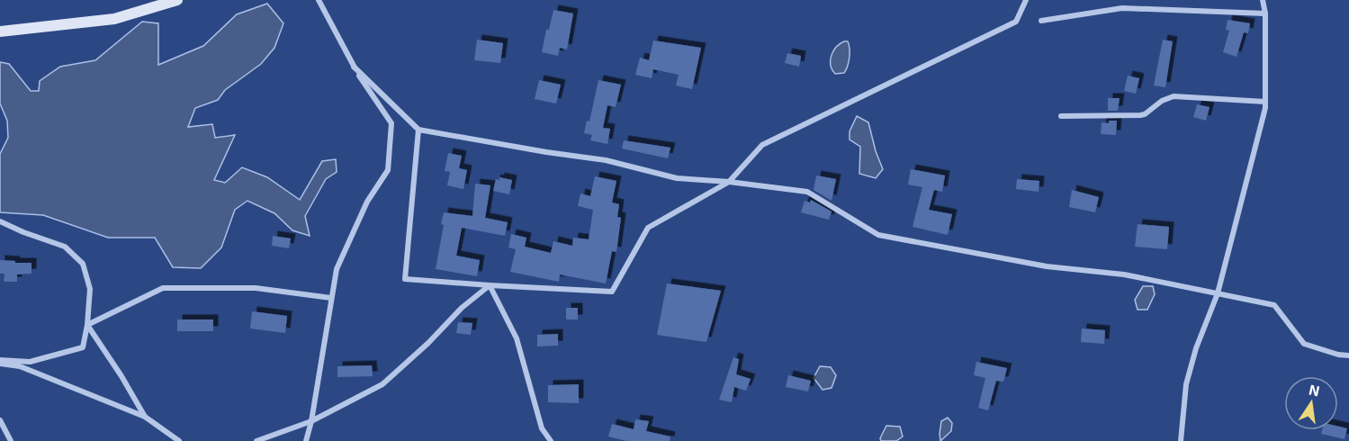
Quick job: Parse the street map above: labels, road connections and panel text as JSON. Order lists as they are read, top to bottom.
{
  "north": "top"
}
